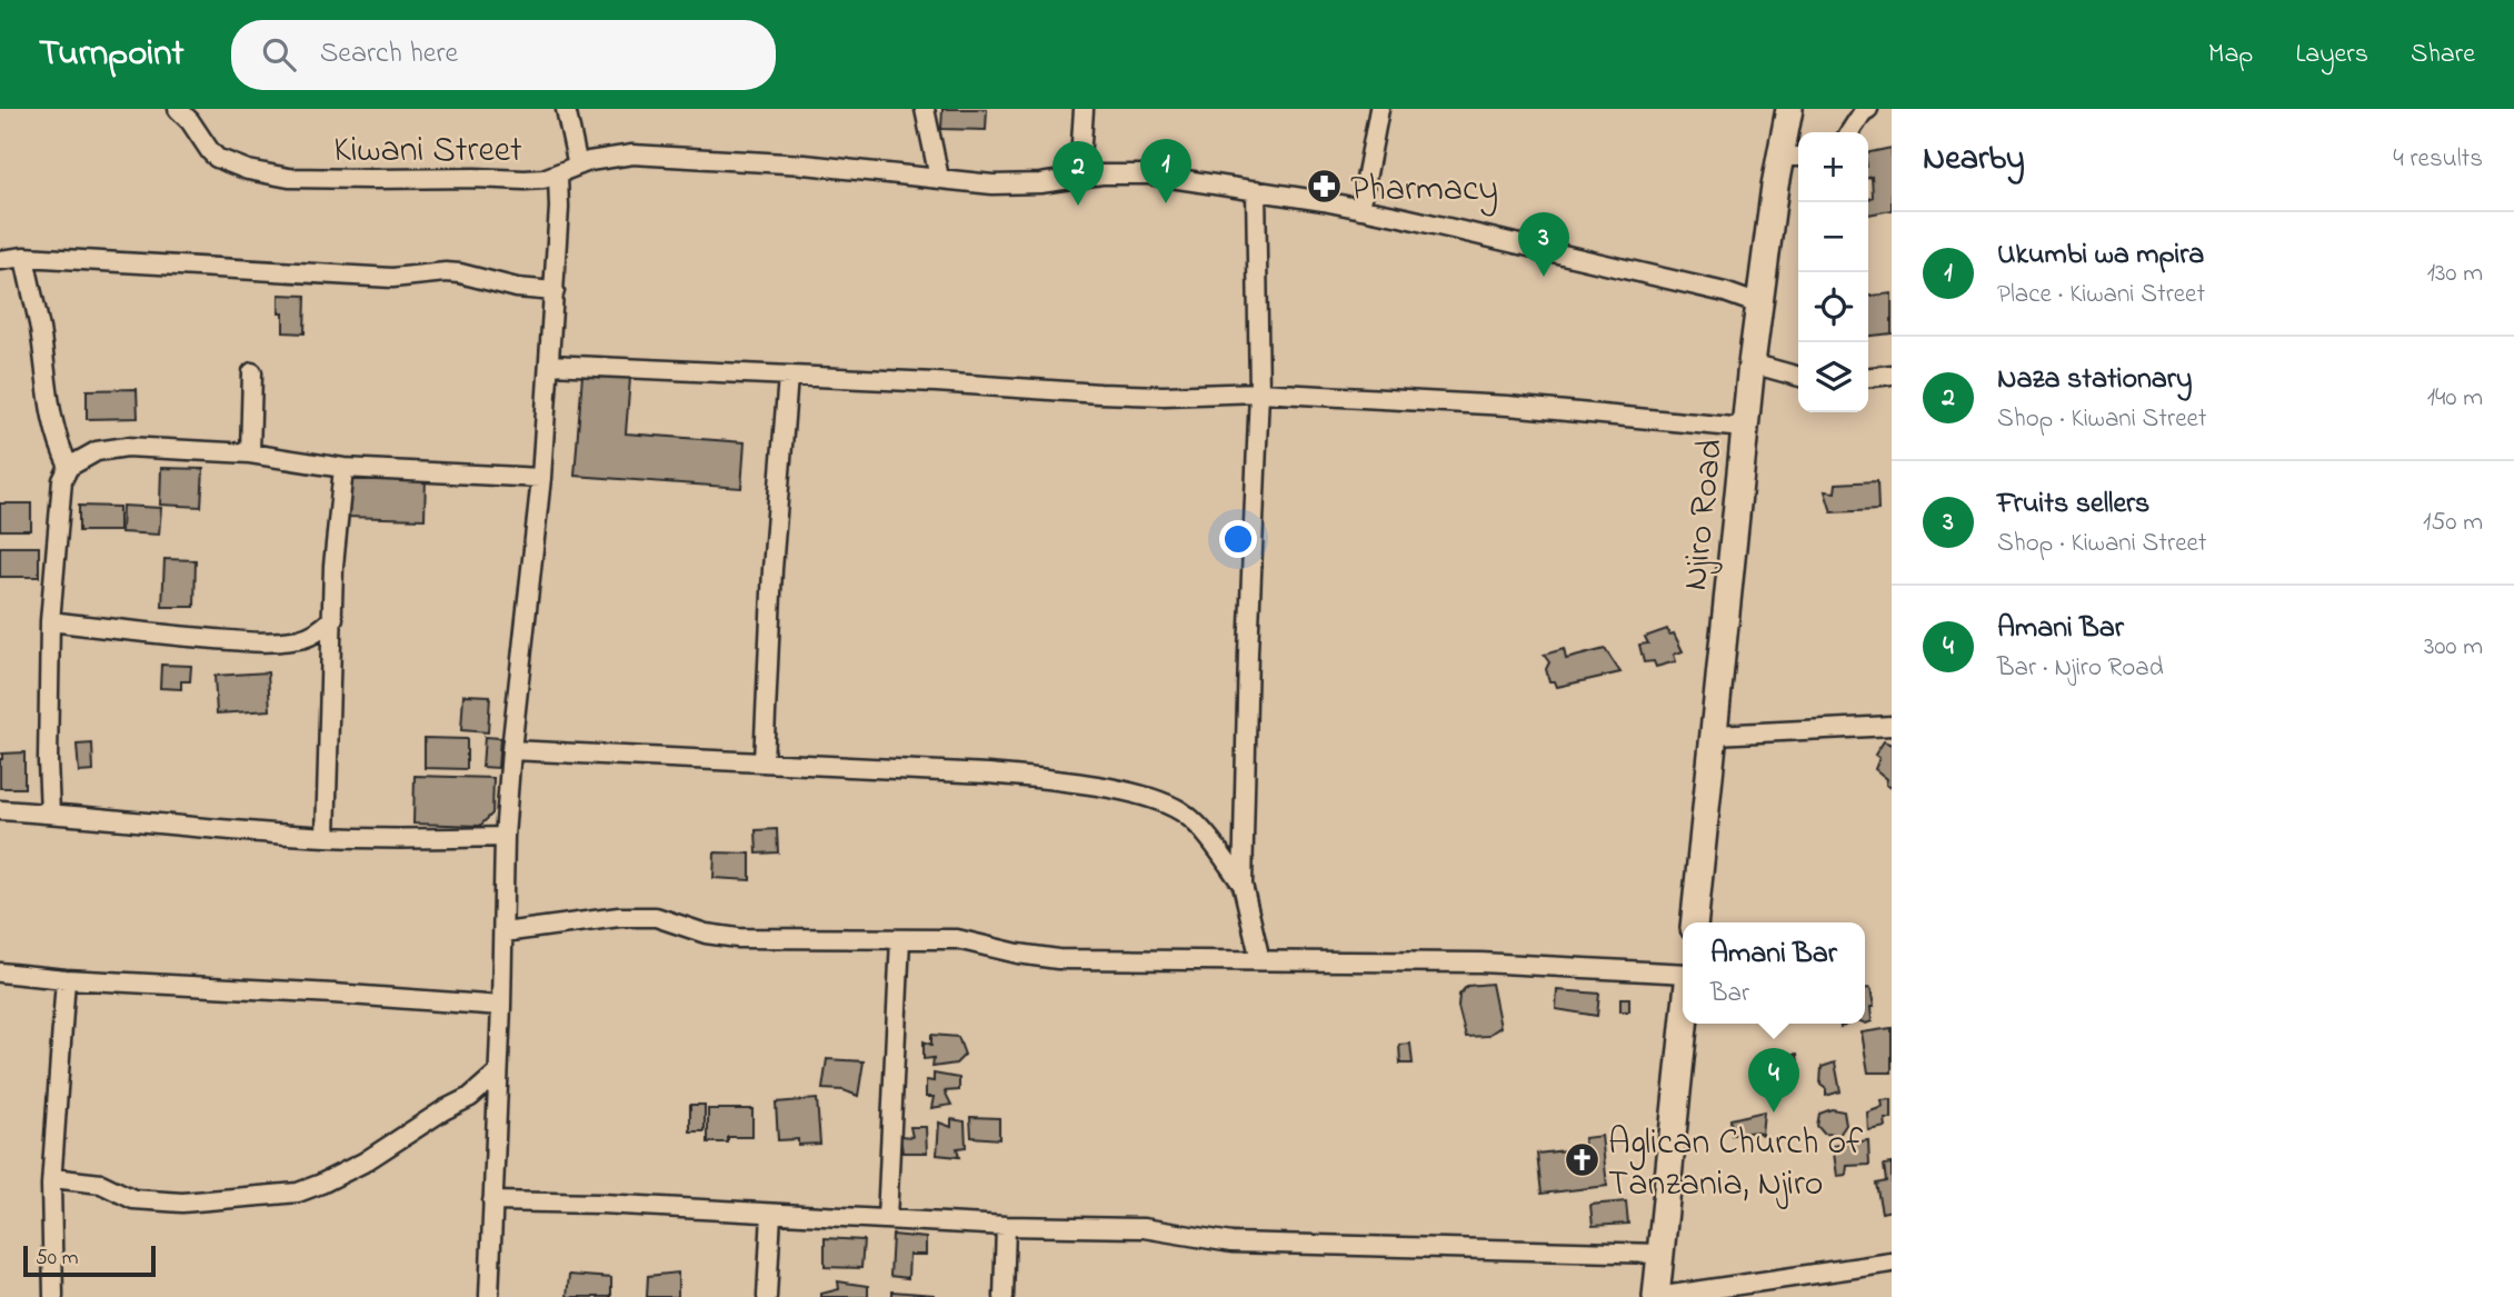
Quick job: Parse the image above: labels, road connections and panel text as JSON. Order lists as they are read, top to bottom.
{
  "streets": {
    "street": ["Kiwani Street", "Njiro Road"]
  },
  "crossings": [
    ["Kiwani Street", "Njiro Road"]
  ],
  "places": {
    "pharmacy": ["Pharmacy"],
    "church": ["Aglican Church of Tanzania, Njiro"]
  },
  "scale_bar": "50 m",
  "page": {
    "header": "Turnpoint",
    "search": "Search here",
    "nav": ["Map", "Layers", "Share"],
    "heading": ["Nearby", "4 results"],
    "map_buttons": ["+", "−"],
    "pins": [
      "1",
      "2",
      "3",
      "4"
    ],
    "list": [
      {
        "mark": "1",
        "name": "Ukumbi wa mpira",
        "note": "Place · Kiwani Street",
        "value": "130 m"
      },
      {
        "mark": "2",
        "name": "Naza stationary",
        "note": "Shop · Kiwani Street",
        "value": "140 m"
      },
      {
        "mark": "3",
        "name": "Fruits sellers",
        "note": "Shop · Kiwani Street",
        "value": "150 m"
      },
      {
        "mark": "4",
        "name": "Amani Bar",
        "note": "Bar · Njiro Road",
        "value": "300 m"
      }
    ],
    "popup": ["Amani Bar", "Bar"],
    "scale": "50 m"
  }
}
